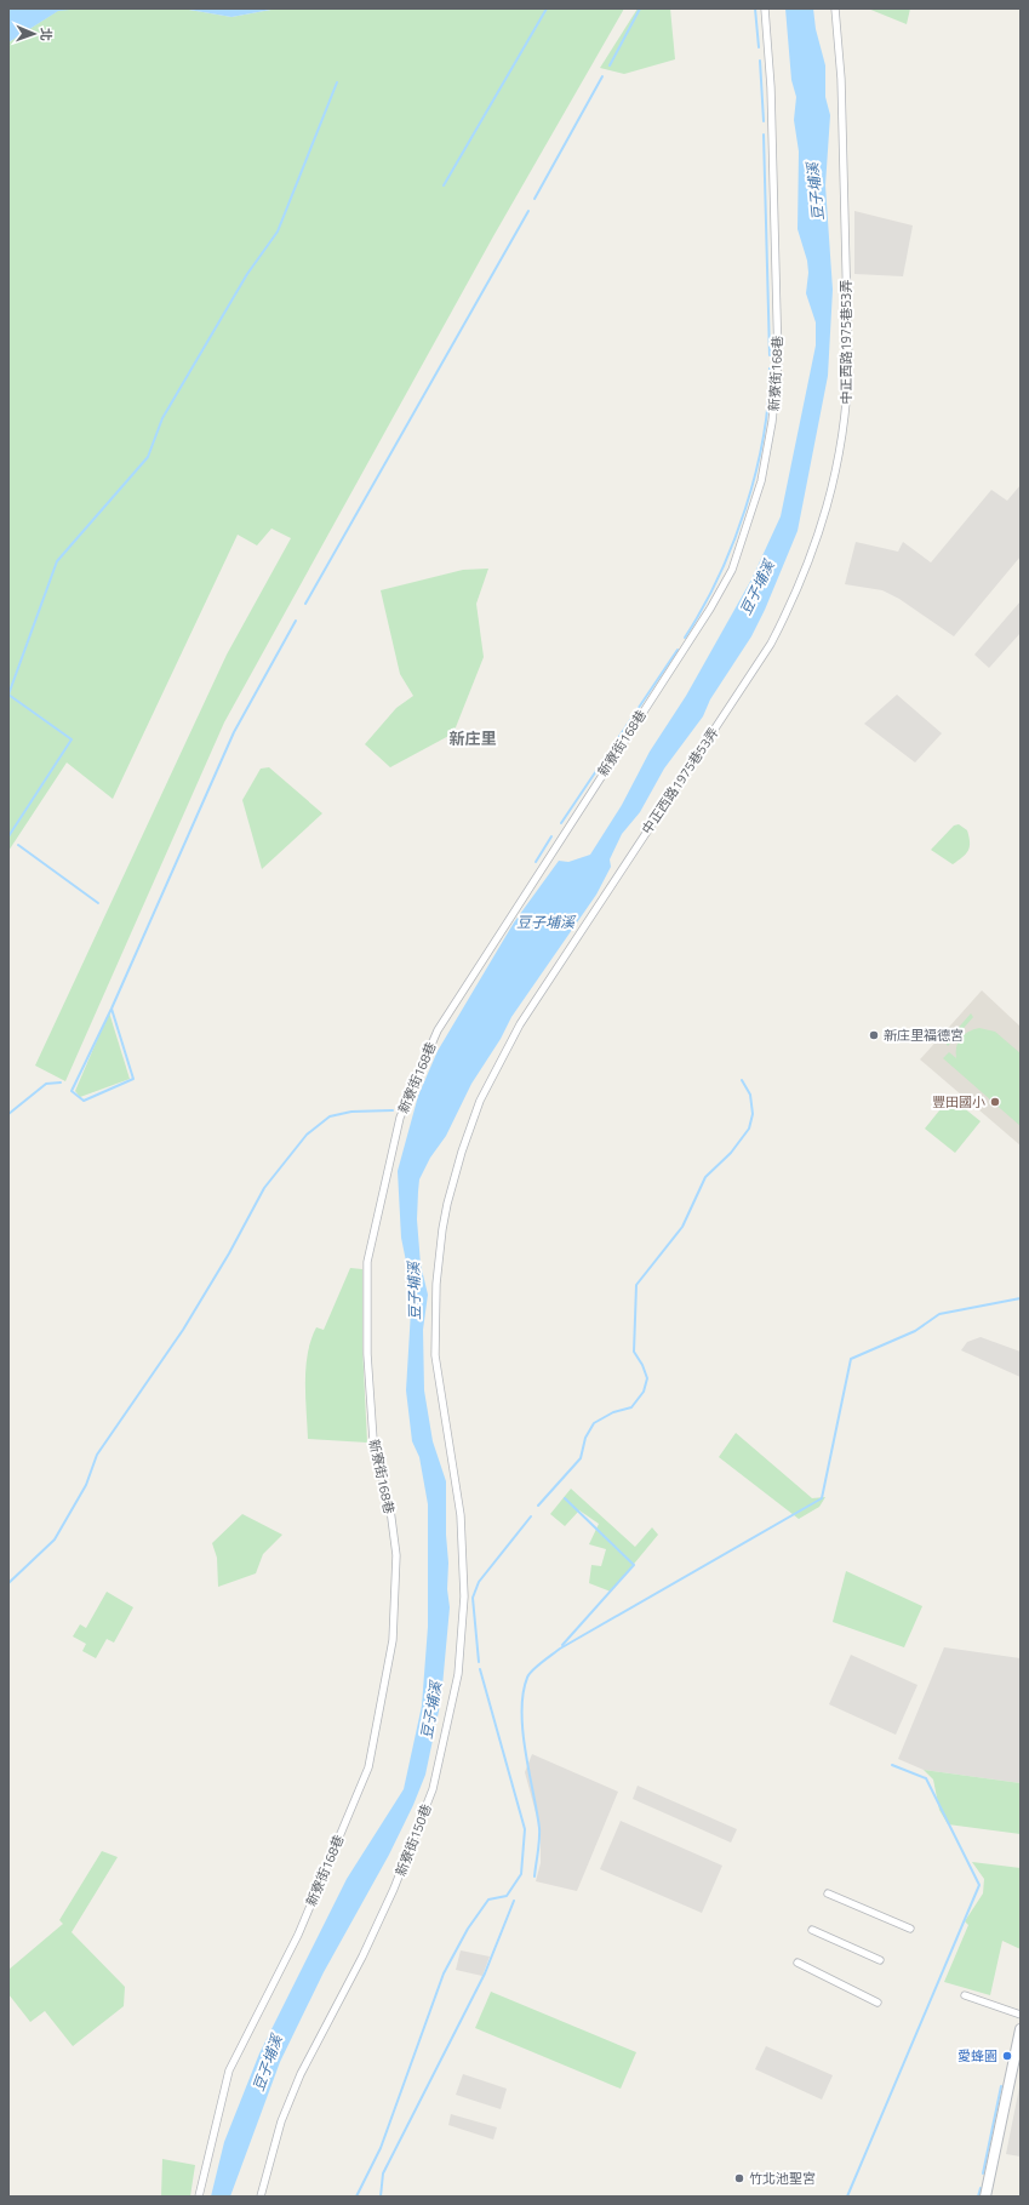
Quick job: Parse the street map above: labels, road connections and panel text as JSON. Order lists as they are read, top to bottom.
{
  "streets": {
    "street": ["中正西路1975巷53弄", "新寮街168巷", "新寮街150巷"]
  },
  "crossings": [
    ["中正西路1975巷53弄", "新寮街150巷"]
  ],
  "districts": ["新庄里"],
  "water": ["豆子埔溪"],
  "places": [
    "新庄里福德宮",
    "豐田國小",
    "愛蜂園",
    "竹北池聖宮"
  ],
  "north": "right"
}
